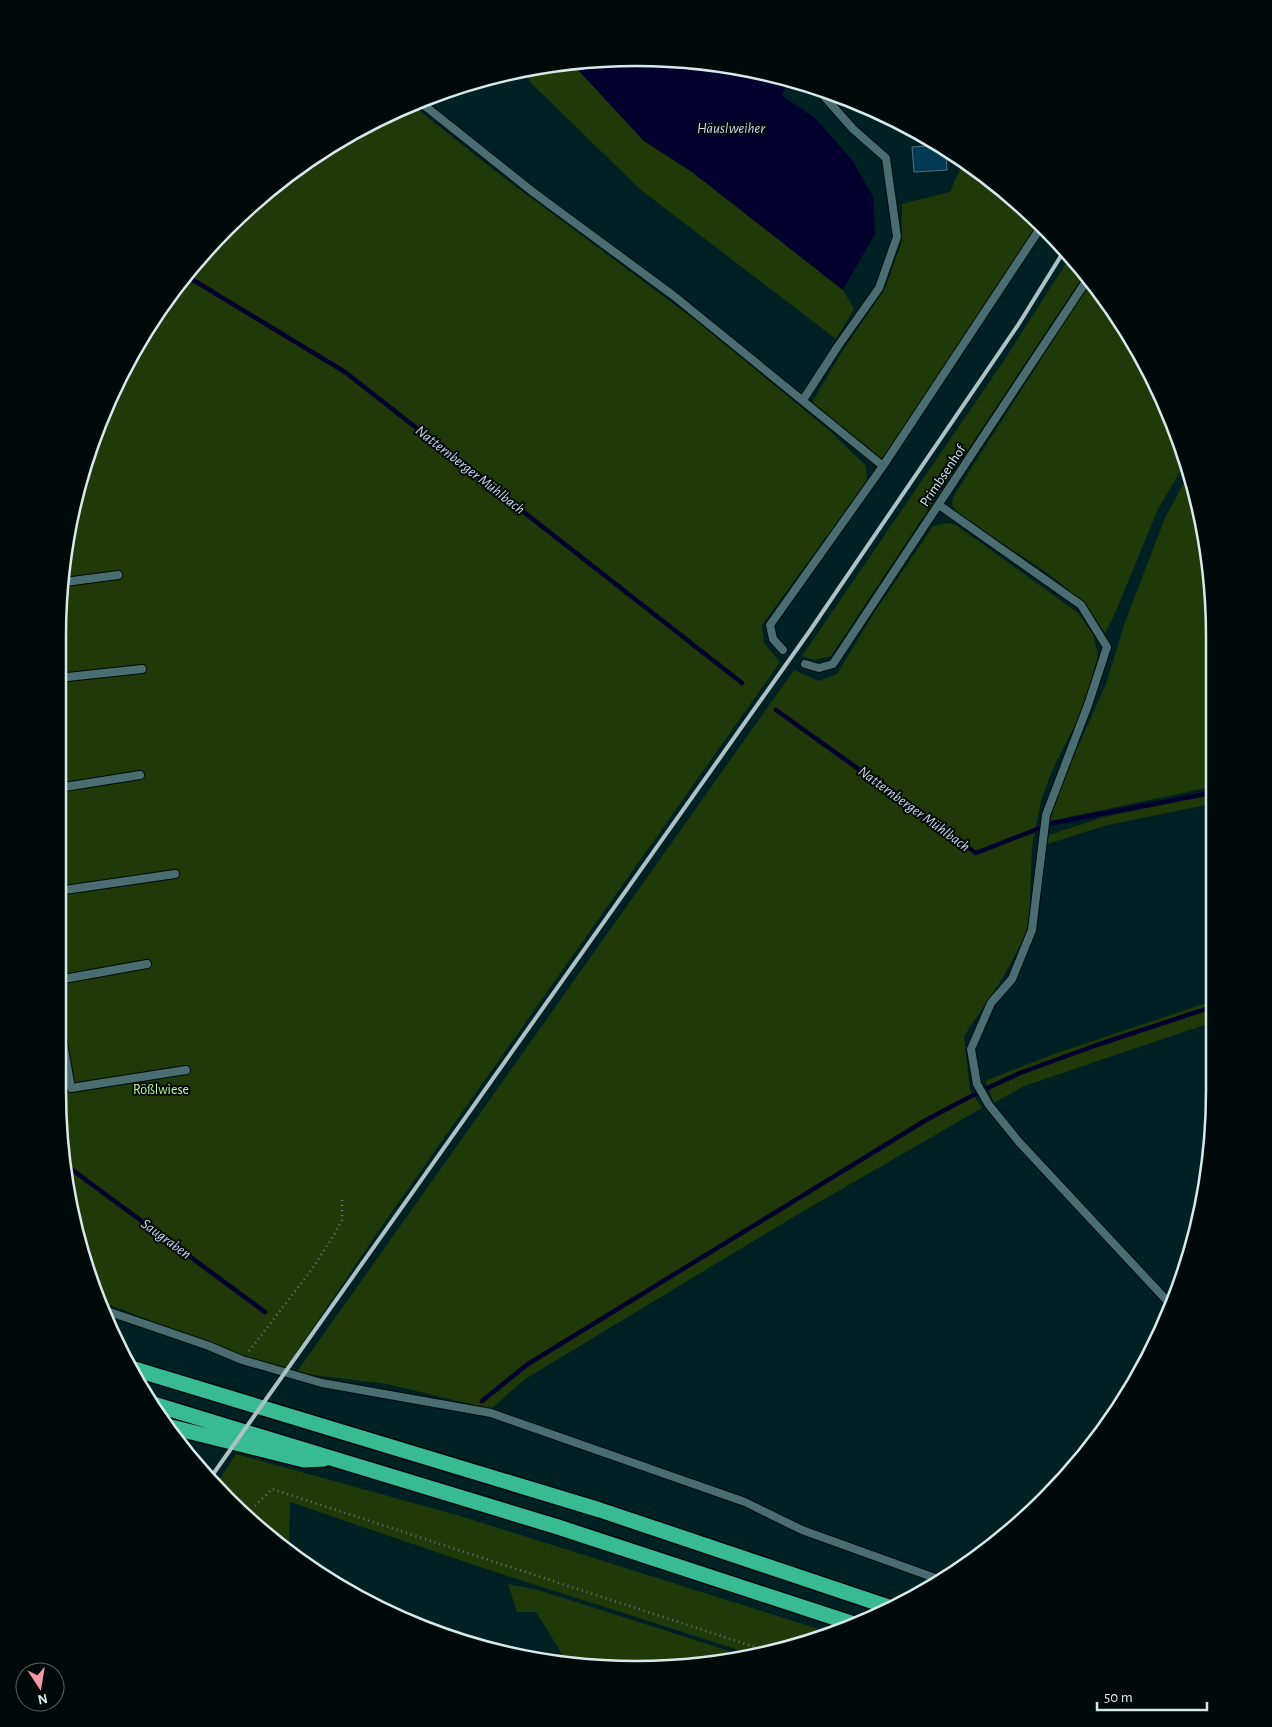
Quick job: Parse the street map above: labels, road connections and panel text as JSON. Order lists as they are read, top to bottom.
{
  "streets": {
    "lane": ["Primbsenhof"]
  },
  "water": ["Häuslweiher", "Natternberger Mühlbach", "Saugraben"],
  "parks": ["Rößlwiese"],
  "scale_bar": "50 m",
  "north": "bottom"
}
